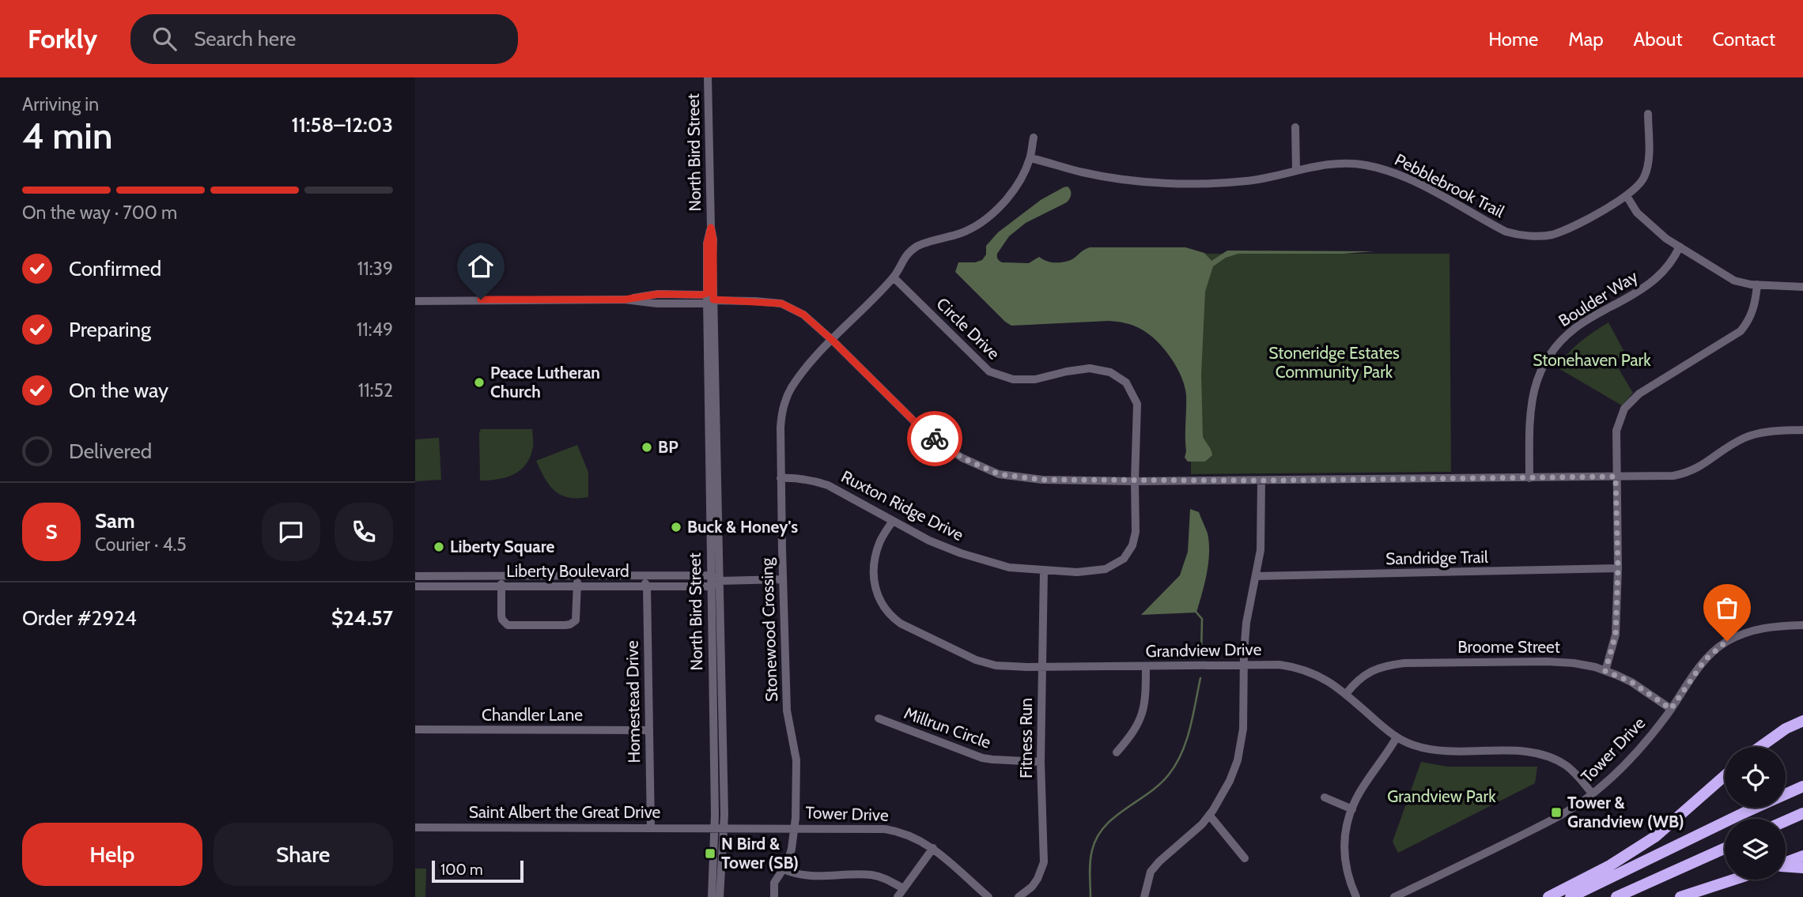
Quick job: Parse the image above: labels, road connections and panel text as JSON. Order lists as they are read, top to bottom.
{
  "streets": {
    "street": [
      "North Bird Street",
      "Pebblebrook Trail",
      "Boulder Way",
      "Circle Drive",
      "Ruxton Ridge Drive",
      "Sandridge Trail",
      "Liberty Boulevard",
      "Stonewood Crossing",
      "Broome Street",
      "Grandview Drive",
      "Homestead Drive",
      "Chandler Lane",
      "Millrun Circle",
      "Fitness Run",
      "Tower Drive",
      "Saint Albert the Great Drive"
    ]
  },
  "crossings": [
    ["North Bird Street", "Liberty Boulevard"],
    ["North Bird Street", "Tower Drive"],
    ["North Bird Street", "Saint Albert the Great Drive"],
    ["Pebblebrook Trail", "Stonewood Crossing"],
    ["Circle Drive", "Ruxton Ridge Drive"],
    ["Circle Drive", "Stonewood Crossing"],
    ["Ruxton Ridge Drive", "Stonewood Crossing"],
    ["Ruxton Ridge Drive", "Grandview Drive"],
    ["Ruxton Ridge Drive", "Fitness Run"],
    ["Liberty Boulevard", "Homestead Drive"],
    ["Stonewood Crossing", "Tower Drive"],
    ["Broome Street", "Grandview Drive"],
    ["Broome Street", "Tower Drive"],
    ["Grandview Drive", "Fitness Run"],
    ["Grandview Drive", "Tower Drive"],
    ["Homestead Drive", "Chandler Lane"],
    ["Homestead Drive", "Saint Albert the Great Drive"],
    ["Millrun Circle", "Fitness Run"],
    ["Tower Drive", "Saint Albert the Great Drive"]
  ],
  "parks": ["Stoneridge Estates Community Park", "Stonehaven Park", "Grandview Park"],
  "places": {
    "other": [
      "Peace Lutheran Church",
      "BP",
      "Buck & Honey's",
      "Liberty Square"
    ],
    "transit": ["Tower & Grandview (WB)", "N Bird & Tower (SB)"]
  },
  "scale_bar": "100 m",
  "page": {
    "header": "Forkly",
    "search": "Search here",
    "nav": [
      "Home",
      "Map",
      "About",
      "Contact"
    ],
    "heading": ["4 min", "Arriving in", "11:58–12:03"],
    "panel": [
      "Sam",
      "Courier · 4.5",
      "Order #2924",
      "$24.57"
    ],
    "bar": "On the way · 700 m",
    "list": [
      ["Confirmed", "11:39"],
      ["Preparing", "11:49"],
      ["On the way", "11:52"],
      "Delivered"
    ],
    "round": "S",
    "buttons": ["Help", "Share"],
    "scale": "100 m"
  }
}
